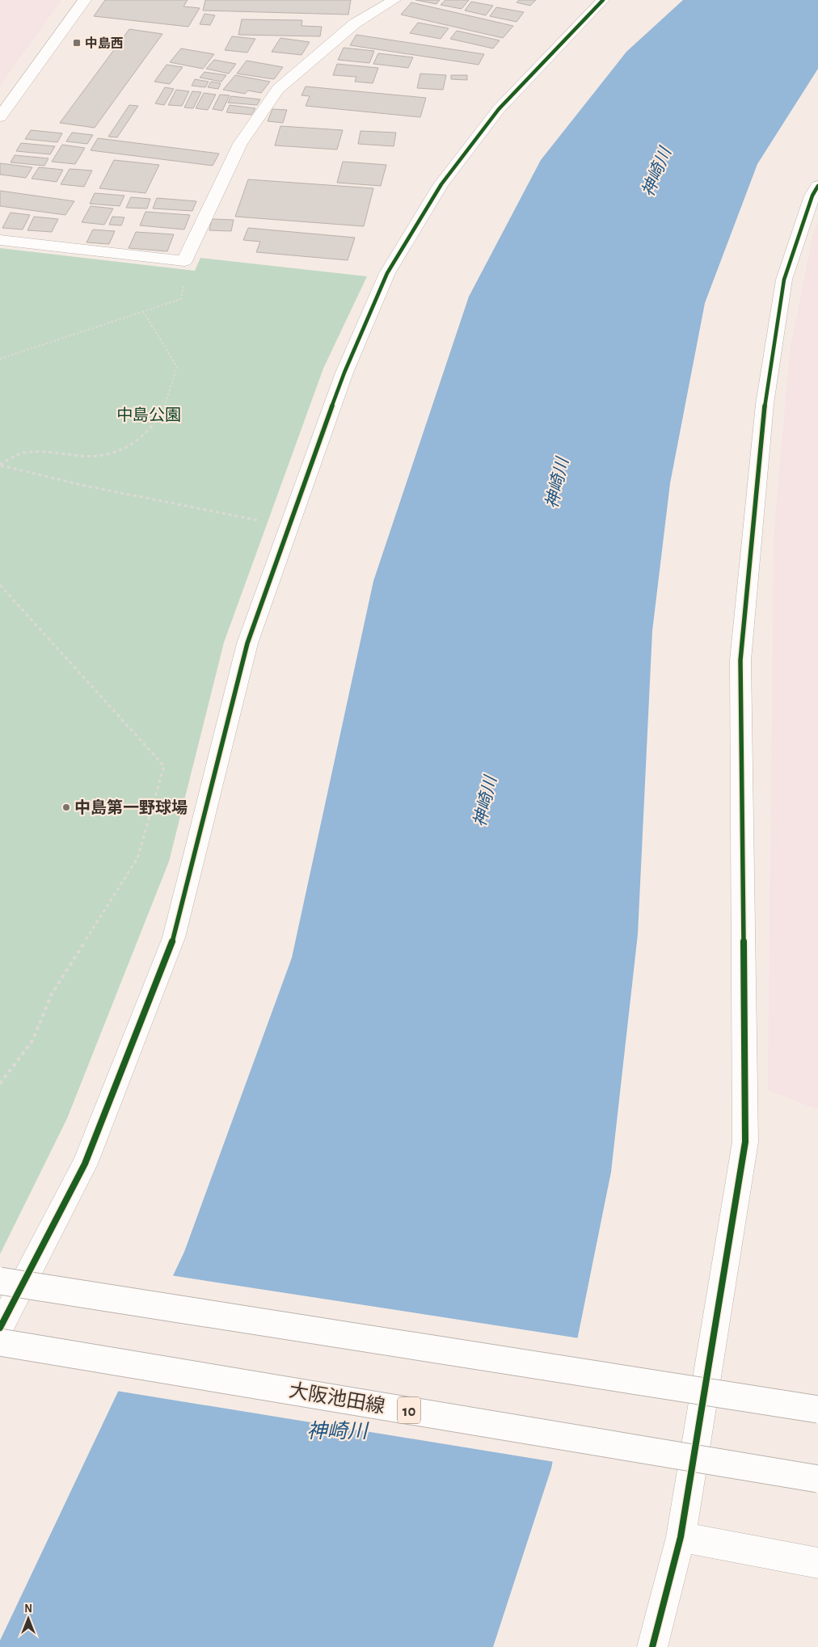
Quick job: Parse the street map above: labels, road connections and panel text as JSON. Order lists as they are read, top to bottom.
{
  "streets": {
    "street": ["大阪池田線", "10"]
  },
  "water": ["神崎川"],
  "parks": ["中島公園"],
  "places": {
    "transit": ["中島西"],
    "other": ["中島第一野球場"]
  },
  "north": "top"
}
